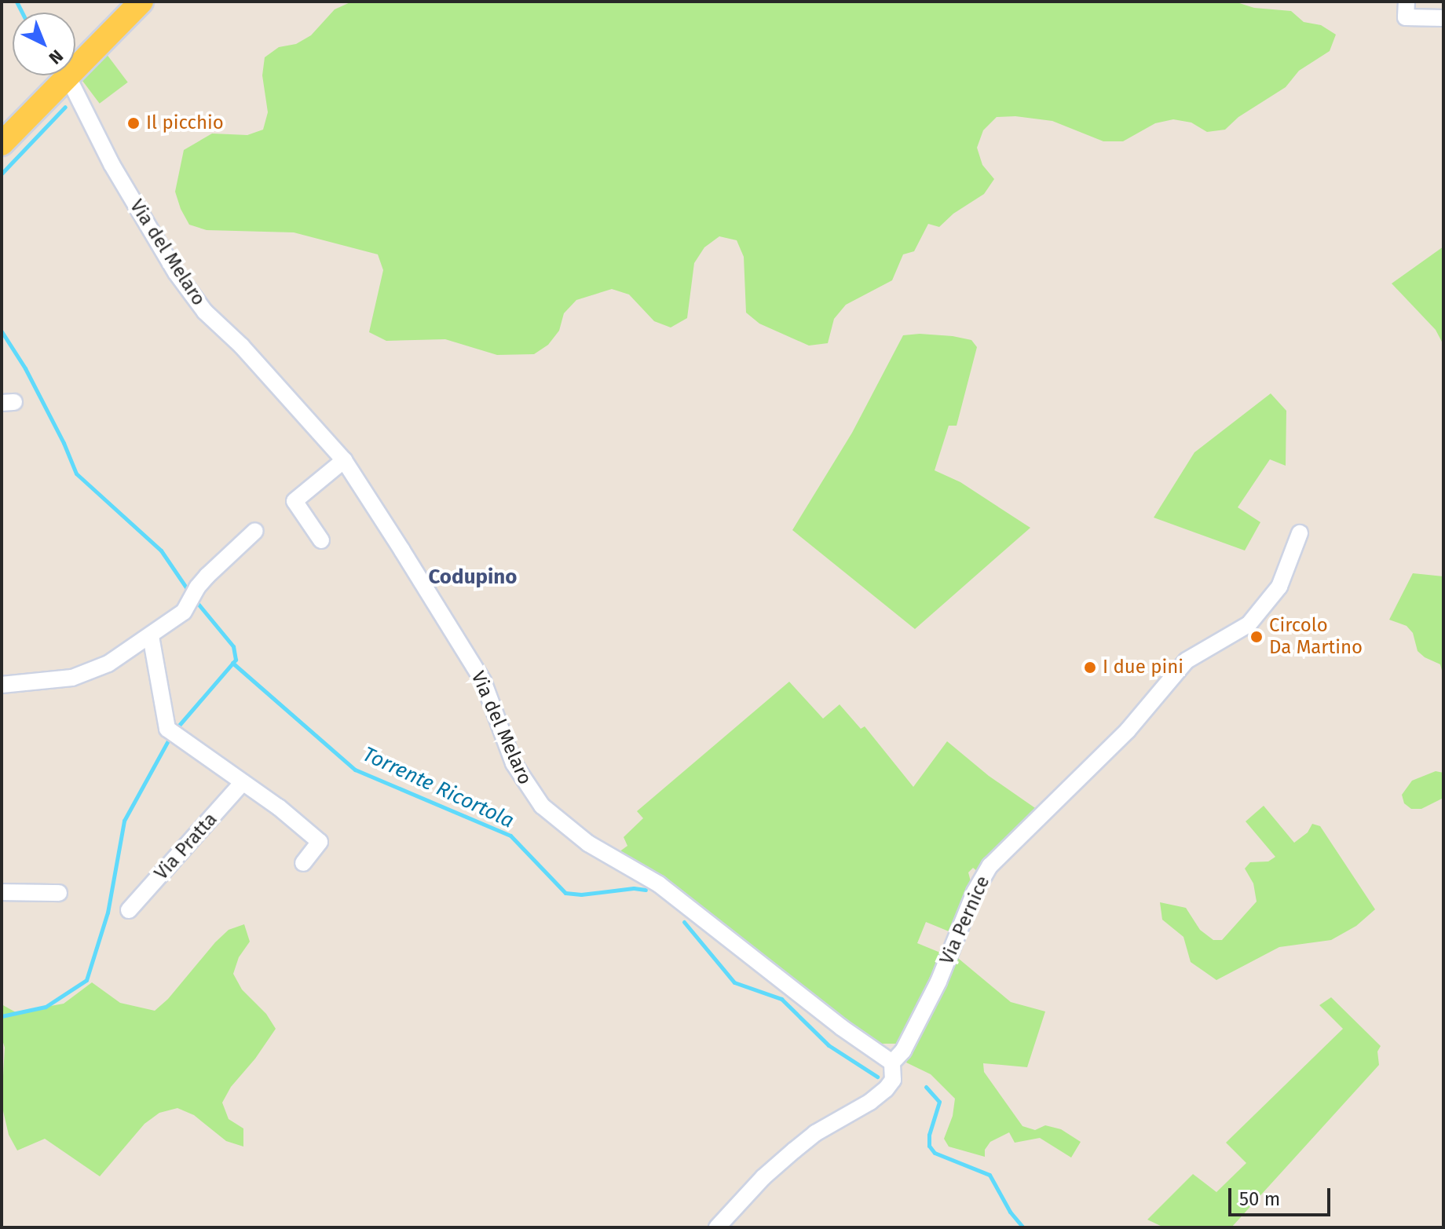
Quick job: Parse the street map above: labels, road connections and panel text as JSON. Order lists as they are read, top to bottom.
{
  "streets": {
    "street": ["Via del Melaro", "Via Pratta", "Via Pernice"]
  },
  "crossings": [
    ["Via del Melaro", "Via Pernice"]
  ],
  "districts": ["Codupino"],
  "water": ["Torrente Ricortola"],
  "places": ["Il picchio", "Circolo Da Martino", "I due pini"],
  "scale_bar": "50 m",
  "north": "bottom right"
}
